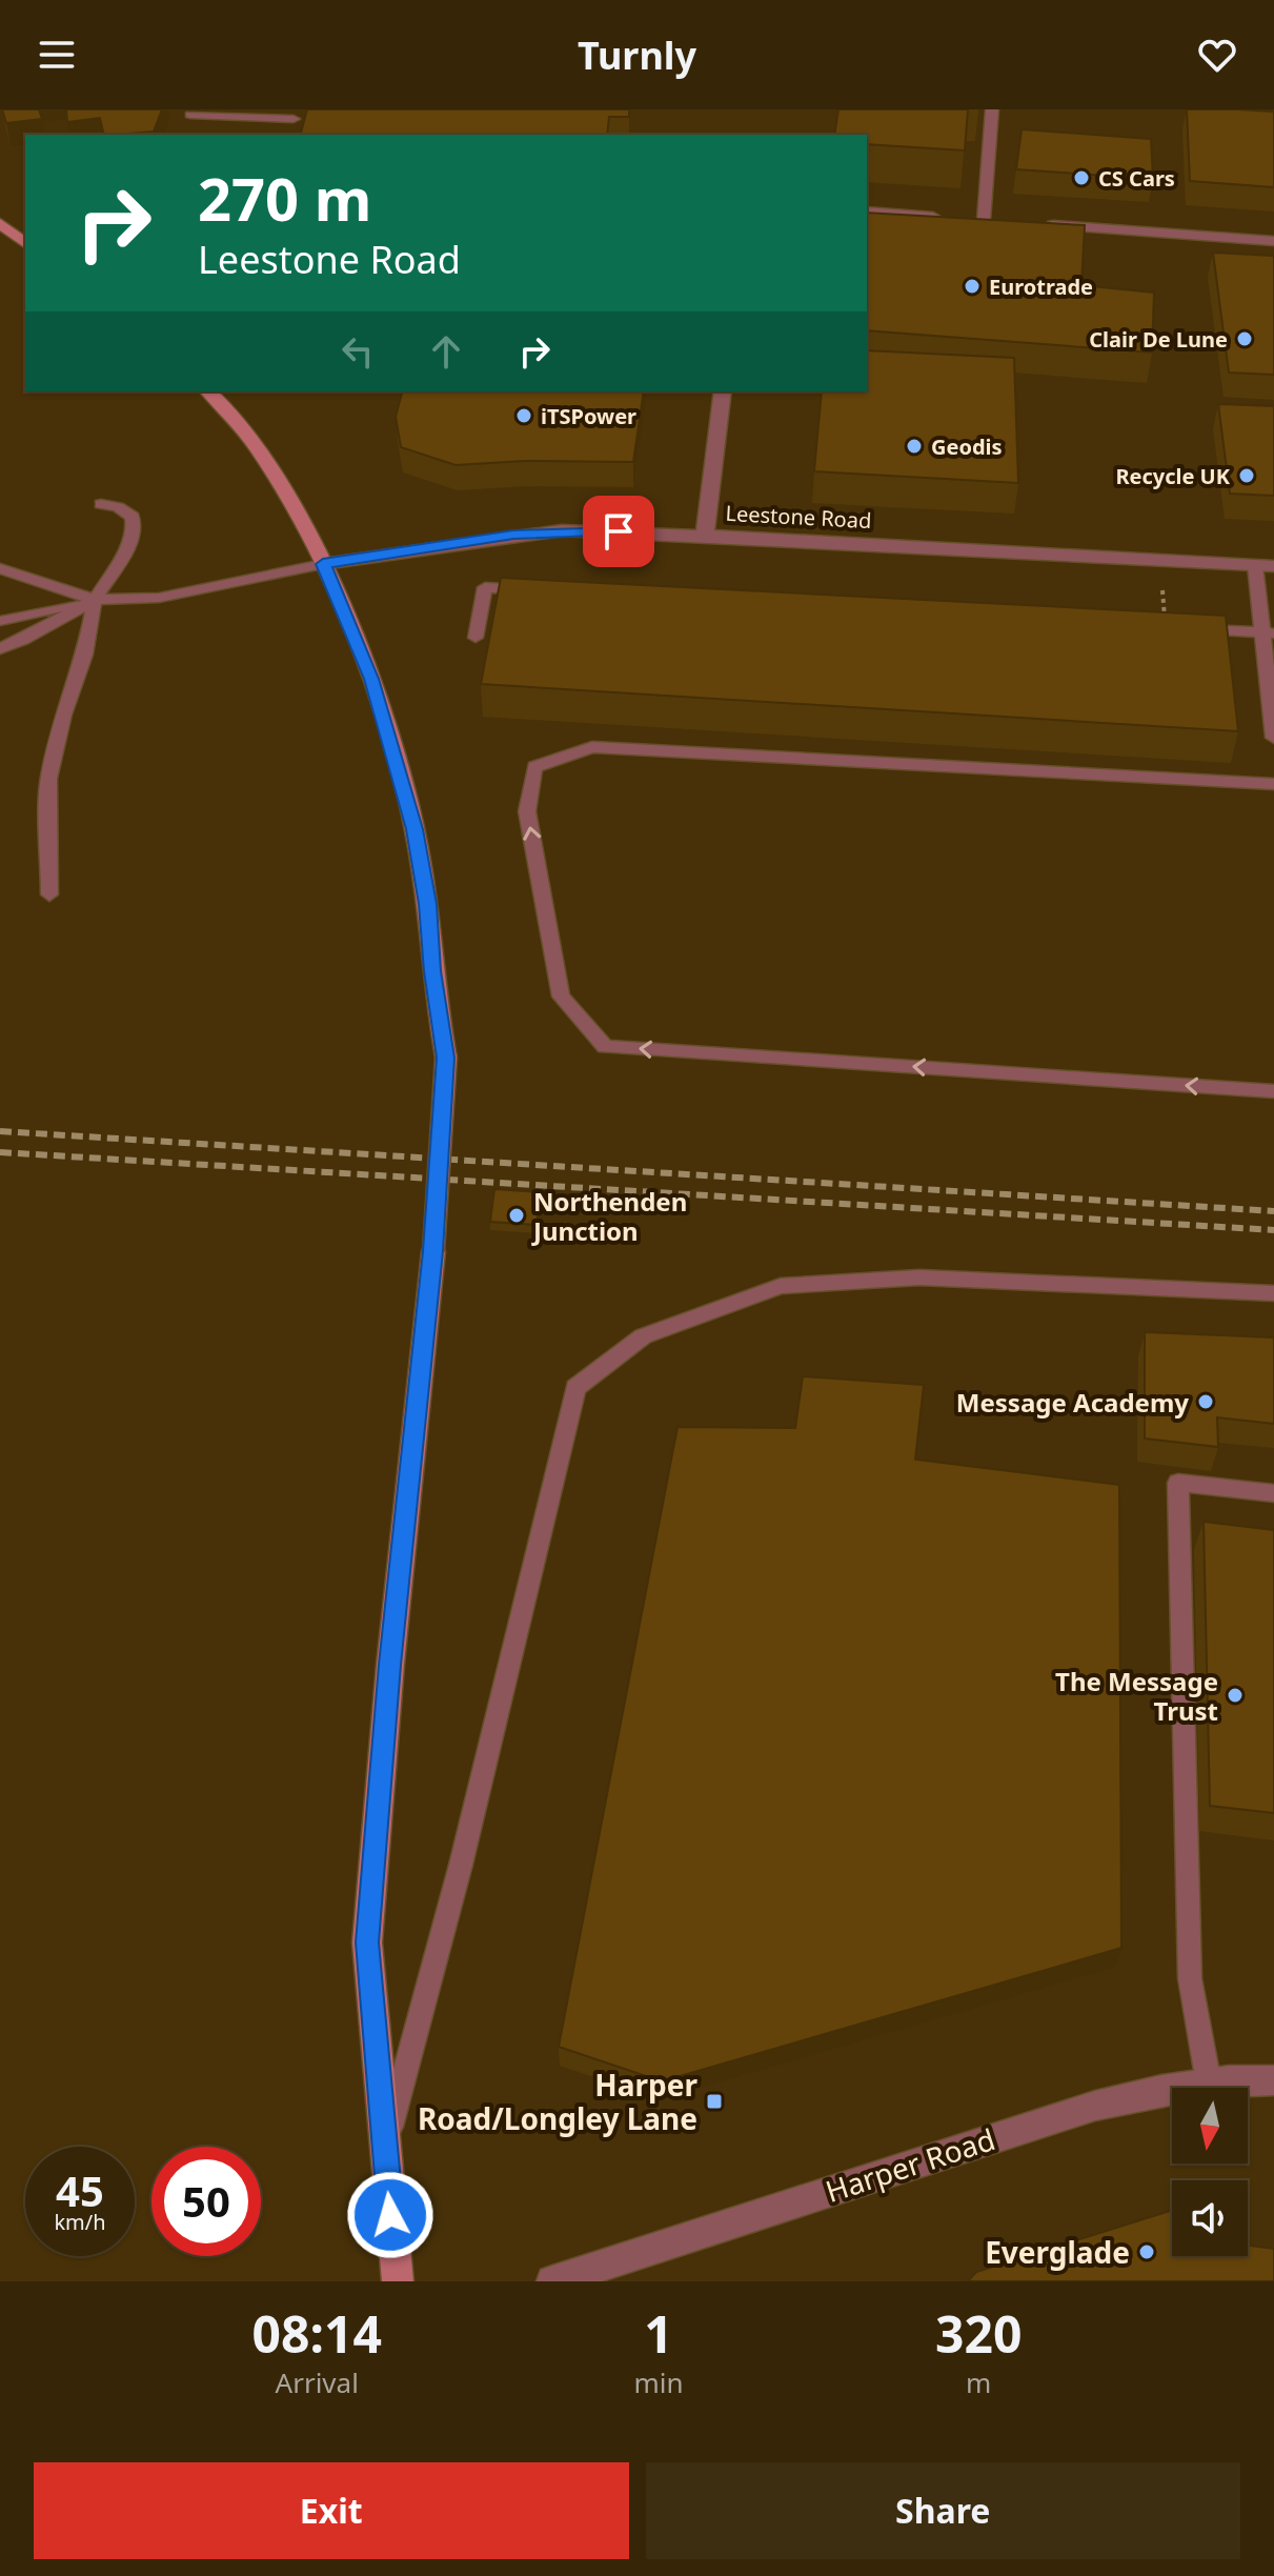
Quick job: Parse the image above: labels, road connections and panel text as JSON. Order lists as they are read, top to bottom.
{
  "streets": {
    "street": ["Leestone Road", "Harper Road"]
  },
  "places": {
    "other": [
      "CS Cars",
      "Eurotrade",
      "Clair De Lune",
      "iTSPower",
      "Geodis",
      "Recycle UK",
      "Northenden Junction",
      "Message Academy",
      "The Message Trust",
      "Everglade"
    ],
    "transit": ["Harper Road/Longley Lane"]
  },
  "north": "bottom",
  "page": {
    "header": "Turnly",
    "turn": ["270 m", "Leestone Road"],
    "speed": "45 km/h",
    "limit": "50",
    "eta": [
      "08:14",
      "Arrival",
      "1",
      "min",
      "320",
      "m"
    ],
    "buttons": ["Exit", "Share"]
  }
}
